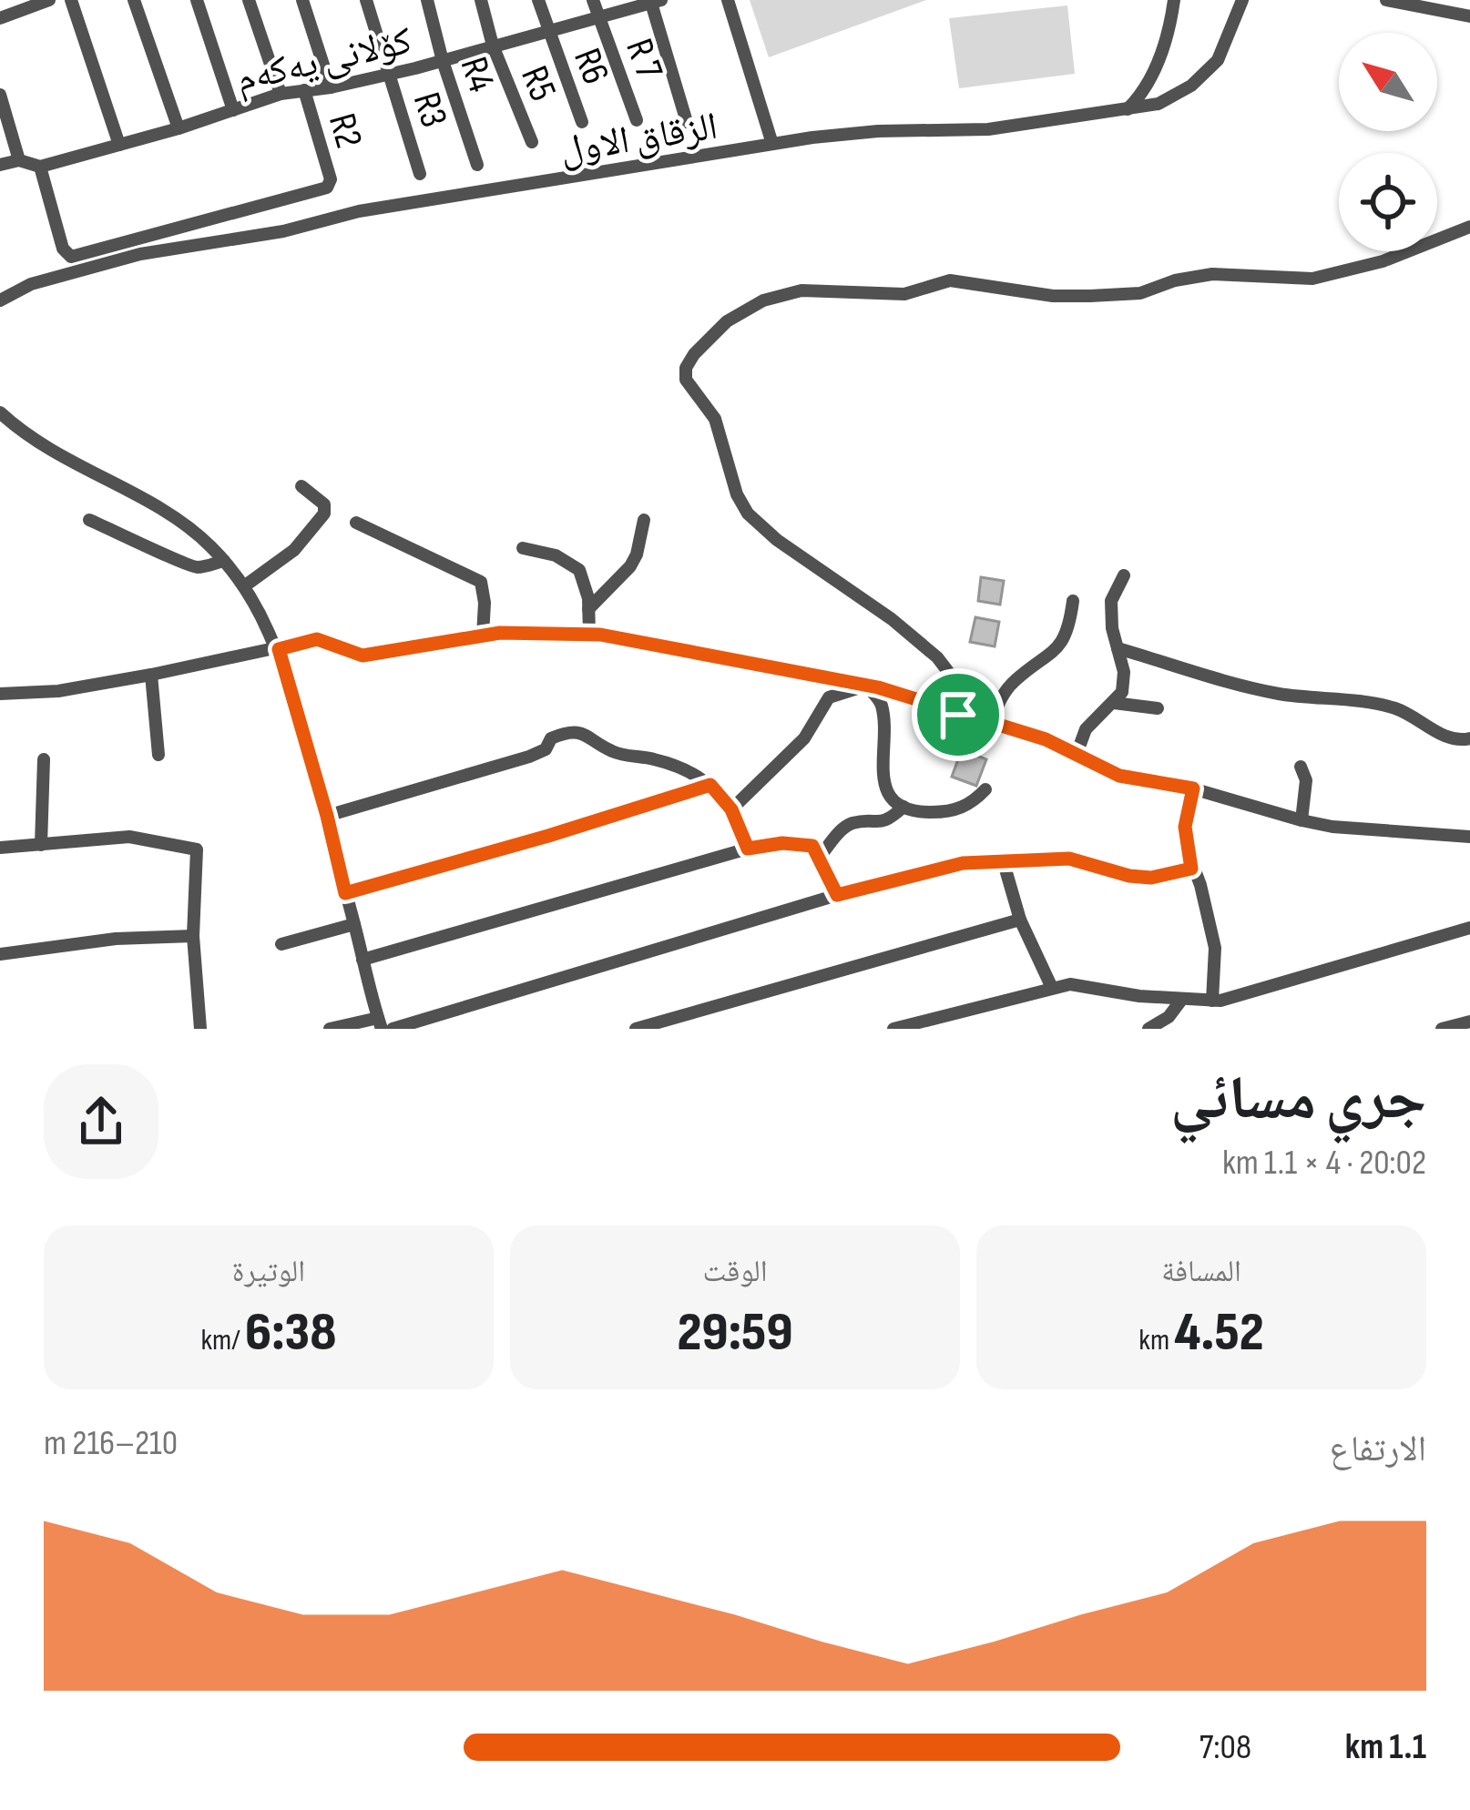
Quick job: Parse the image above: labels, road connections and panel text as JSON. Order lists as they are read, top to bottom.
{
  "streets": {
    "street": [
      "کۆلانی یەکەم",
      "R 7",
      "R6",
      "R4",
      "R5",
      "R3",
      "R2",
      "الزقاق الاول"
    ]
  },
  "crossings": [
    ["کۆلانی یەکەم", "R 7"],
    ["کۆلانی یەکەم", "R6"],
    ["کۆلانی یەکەم", "R4"],
    ["کۆلانی یەکەم", "R5"],
    ["کۆلانی یەکەم", "R3"],
    ["کۆلانی یەکەم", "R2"]
  ],
  "north": "top left",
  "page": {
    "heading": ["جري مسائي", "20:02 · 4 × 1.1 km"],
    "stats": [
      ["المسافة", "4.52 km"],
      ["الوقت", "29:59"],
      ["الوتيرة", "6:38 /km"]
    ],
    "chart": ["الارتفاع", "210–216 m"],
    "list": [
      {
        "name": "1.1 km",
        "note": "7:08"
      }
    ]
  }
}
